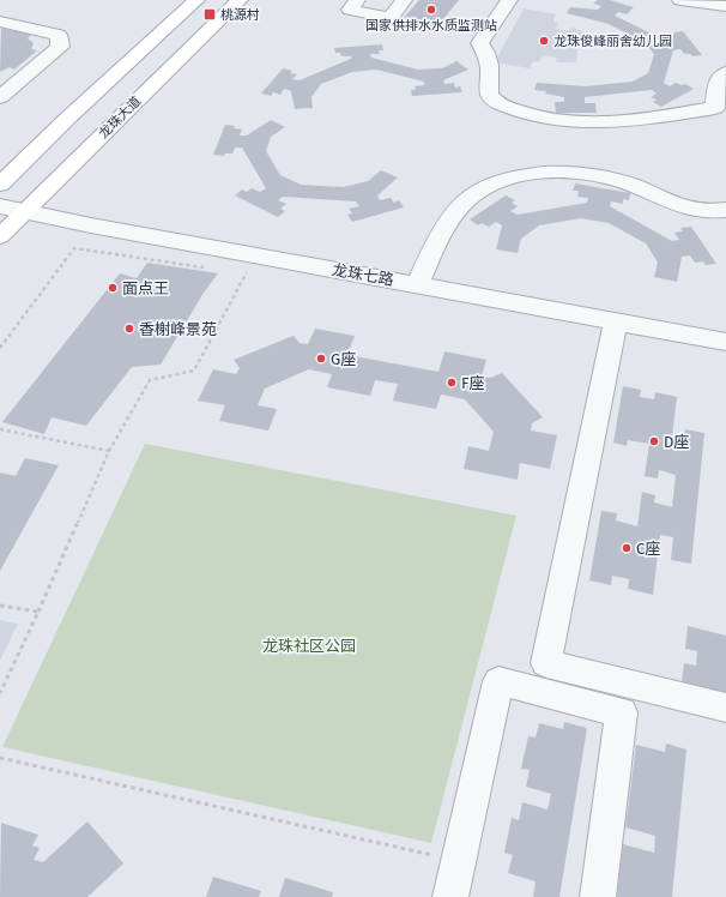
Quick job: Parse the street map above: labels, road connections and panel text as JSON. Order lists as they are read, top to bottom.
{
  "streets": {
    "main road": ["龙珠大道"],
    "street": ["龙珠七路"]
  },
  "crossings": [
    ["龙珠大道", "龙珠七路"]
  ],
  "parks": ["龙珠社区公园"],
  "places": {
    "other": [
      "国家供排水水质监测站",
      "龙珠俊峰丽舍幼儿园",
      "面点王",
      "香榭峰景苑",
      "G座",
      "F座",
      "D座",
      "C座"
    ],
    "transit": ["桃源村"]
  }
}
